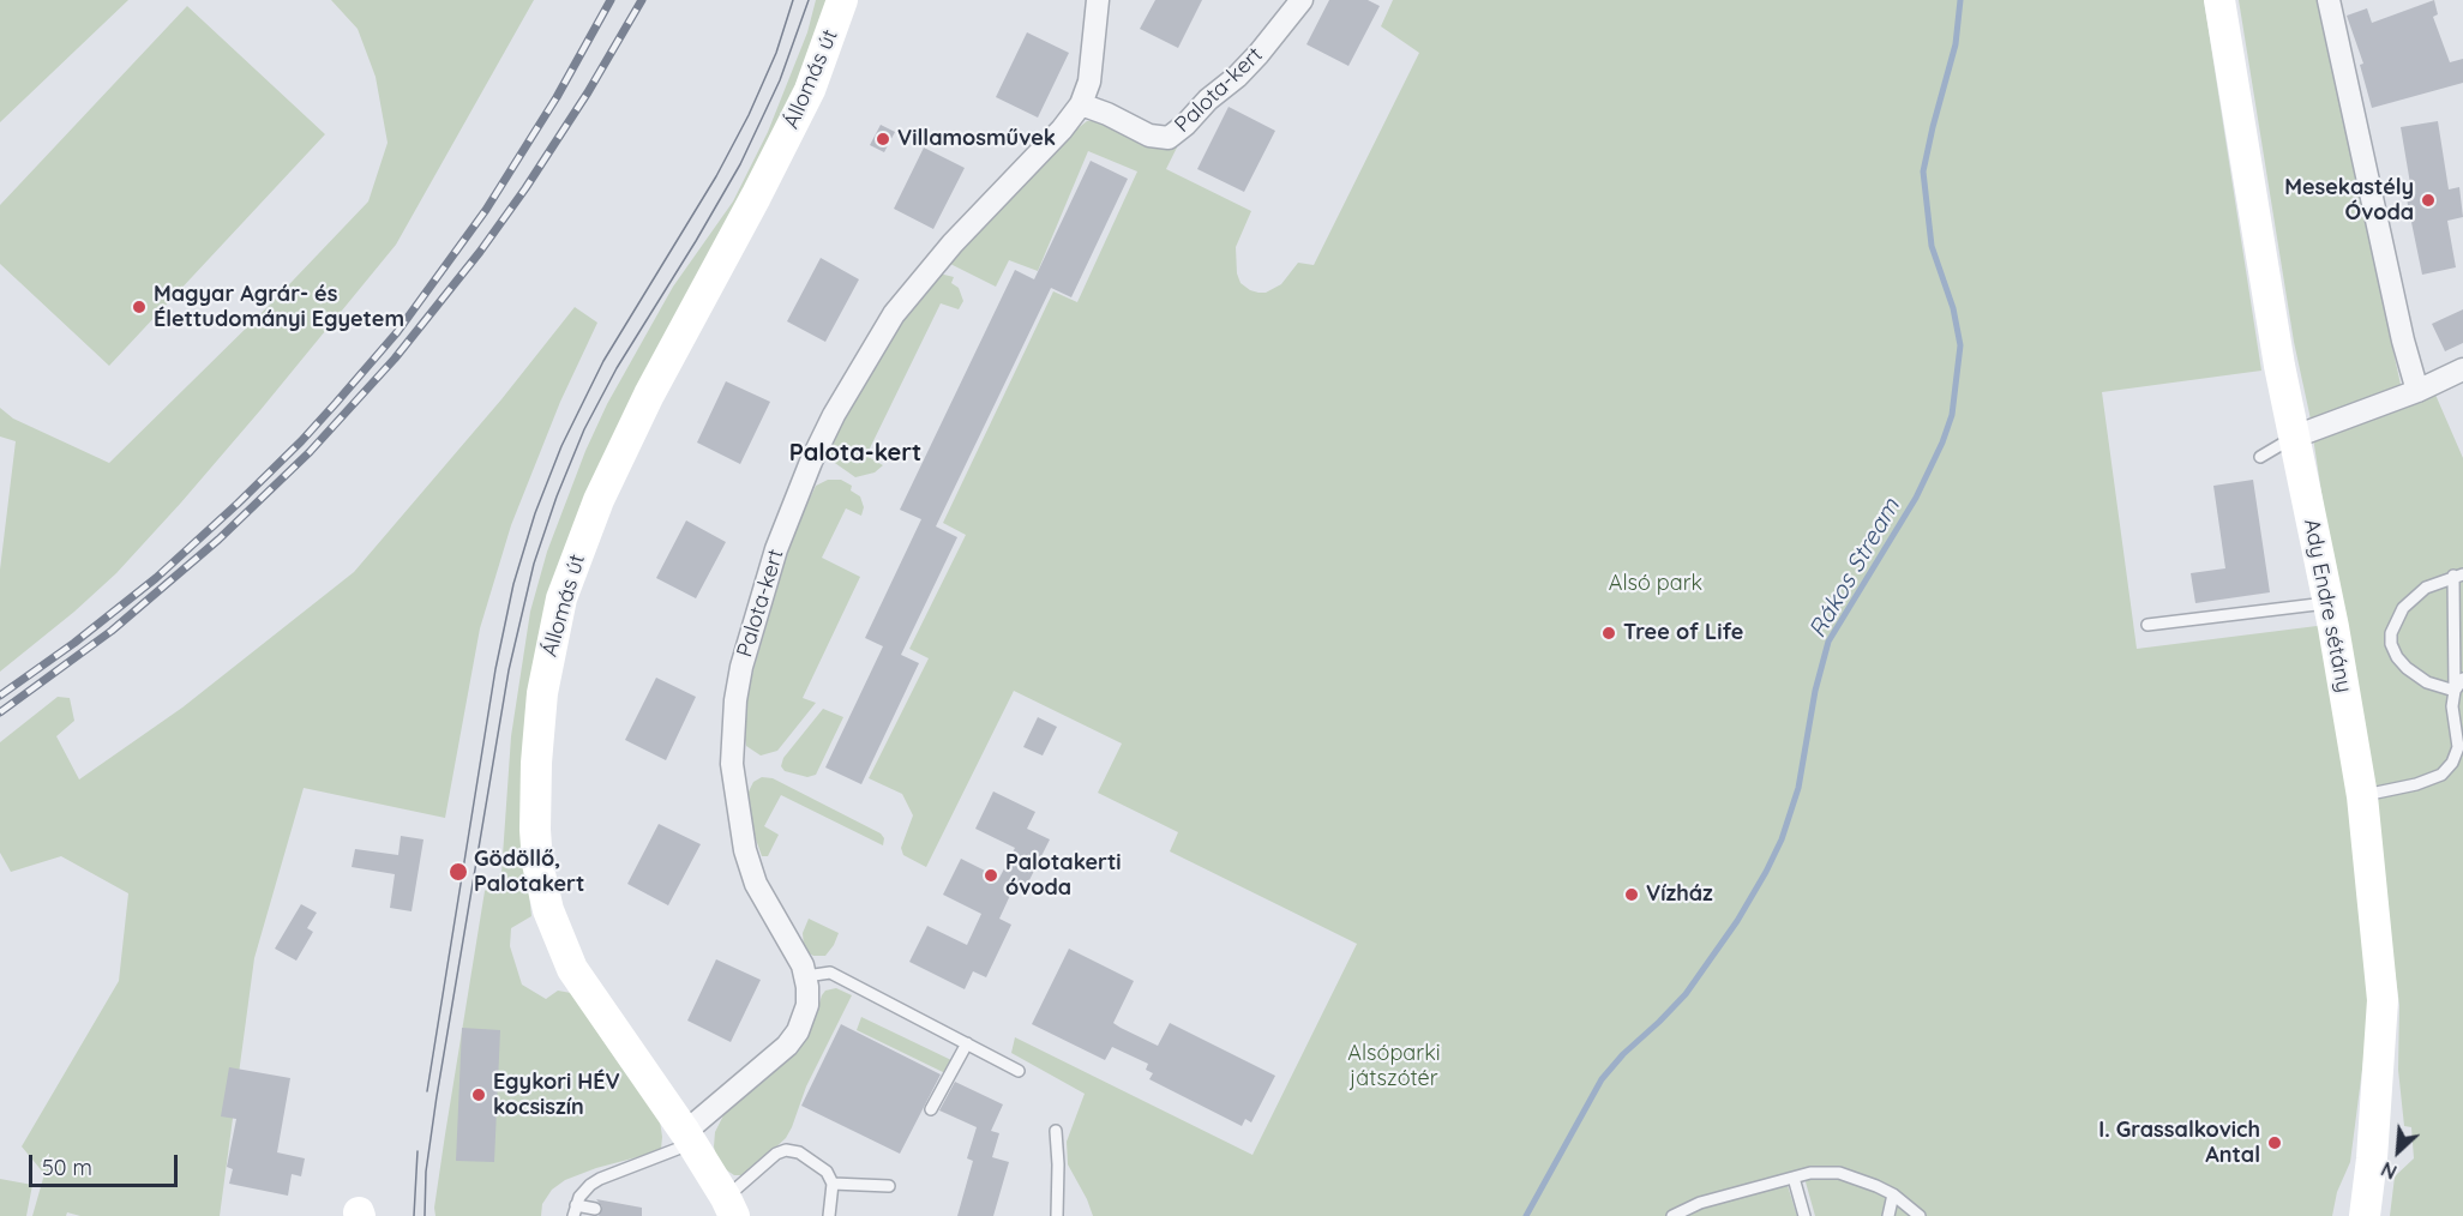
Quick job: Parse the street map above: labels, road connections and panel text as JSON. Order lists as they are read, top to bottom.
{
  "streets": {
    "main road": ["Állomás út", "Ady Endre sétány"],
    "street": ["Palota-kert"]
  },
  "crossings": [
    ["Állomás út", "Palota-kert"]
  ],
  "districts": ["Palota-kert"],
  "water": ["Rákos Stream"],
  "parks": ["Alsó park", "Alsóparki játszótér"],
  "places": [
    "Villamosművek",
    "Mesekastély Óvoda",
    "Magyar Agrár- és Élettudományi Egyetem",
    "Tree of Life",
    "Gödöllő, Palotakert",
    "Palotakerti óvoda",
    "Vízház",
    "Egykori HÉV kocsiszín",
    "I. Grassalkovich Antal"
  ],
  "scale_bar": "50 m",
  "north": "bottom left"
}
